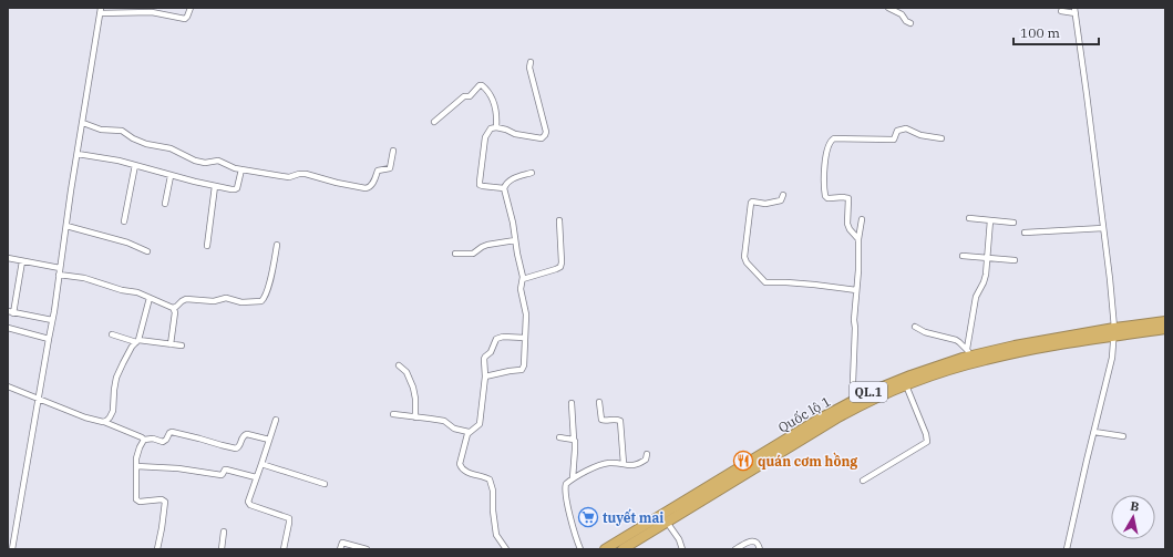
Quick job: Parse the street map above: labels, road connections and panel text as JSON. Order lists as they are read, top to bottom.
{
  "streets": {
    "highway": ["QL.1", "Quốc lộ 1"]
  },
  "places": {
    "restaurant": ["quán cơm hồng"],
    "supermarket": ["tuyết mai"]
  },
  "scale_bar": "100 m",
  "north": "top"
}
